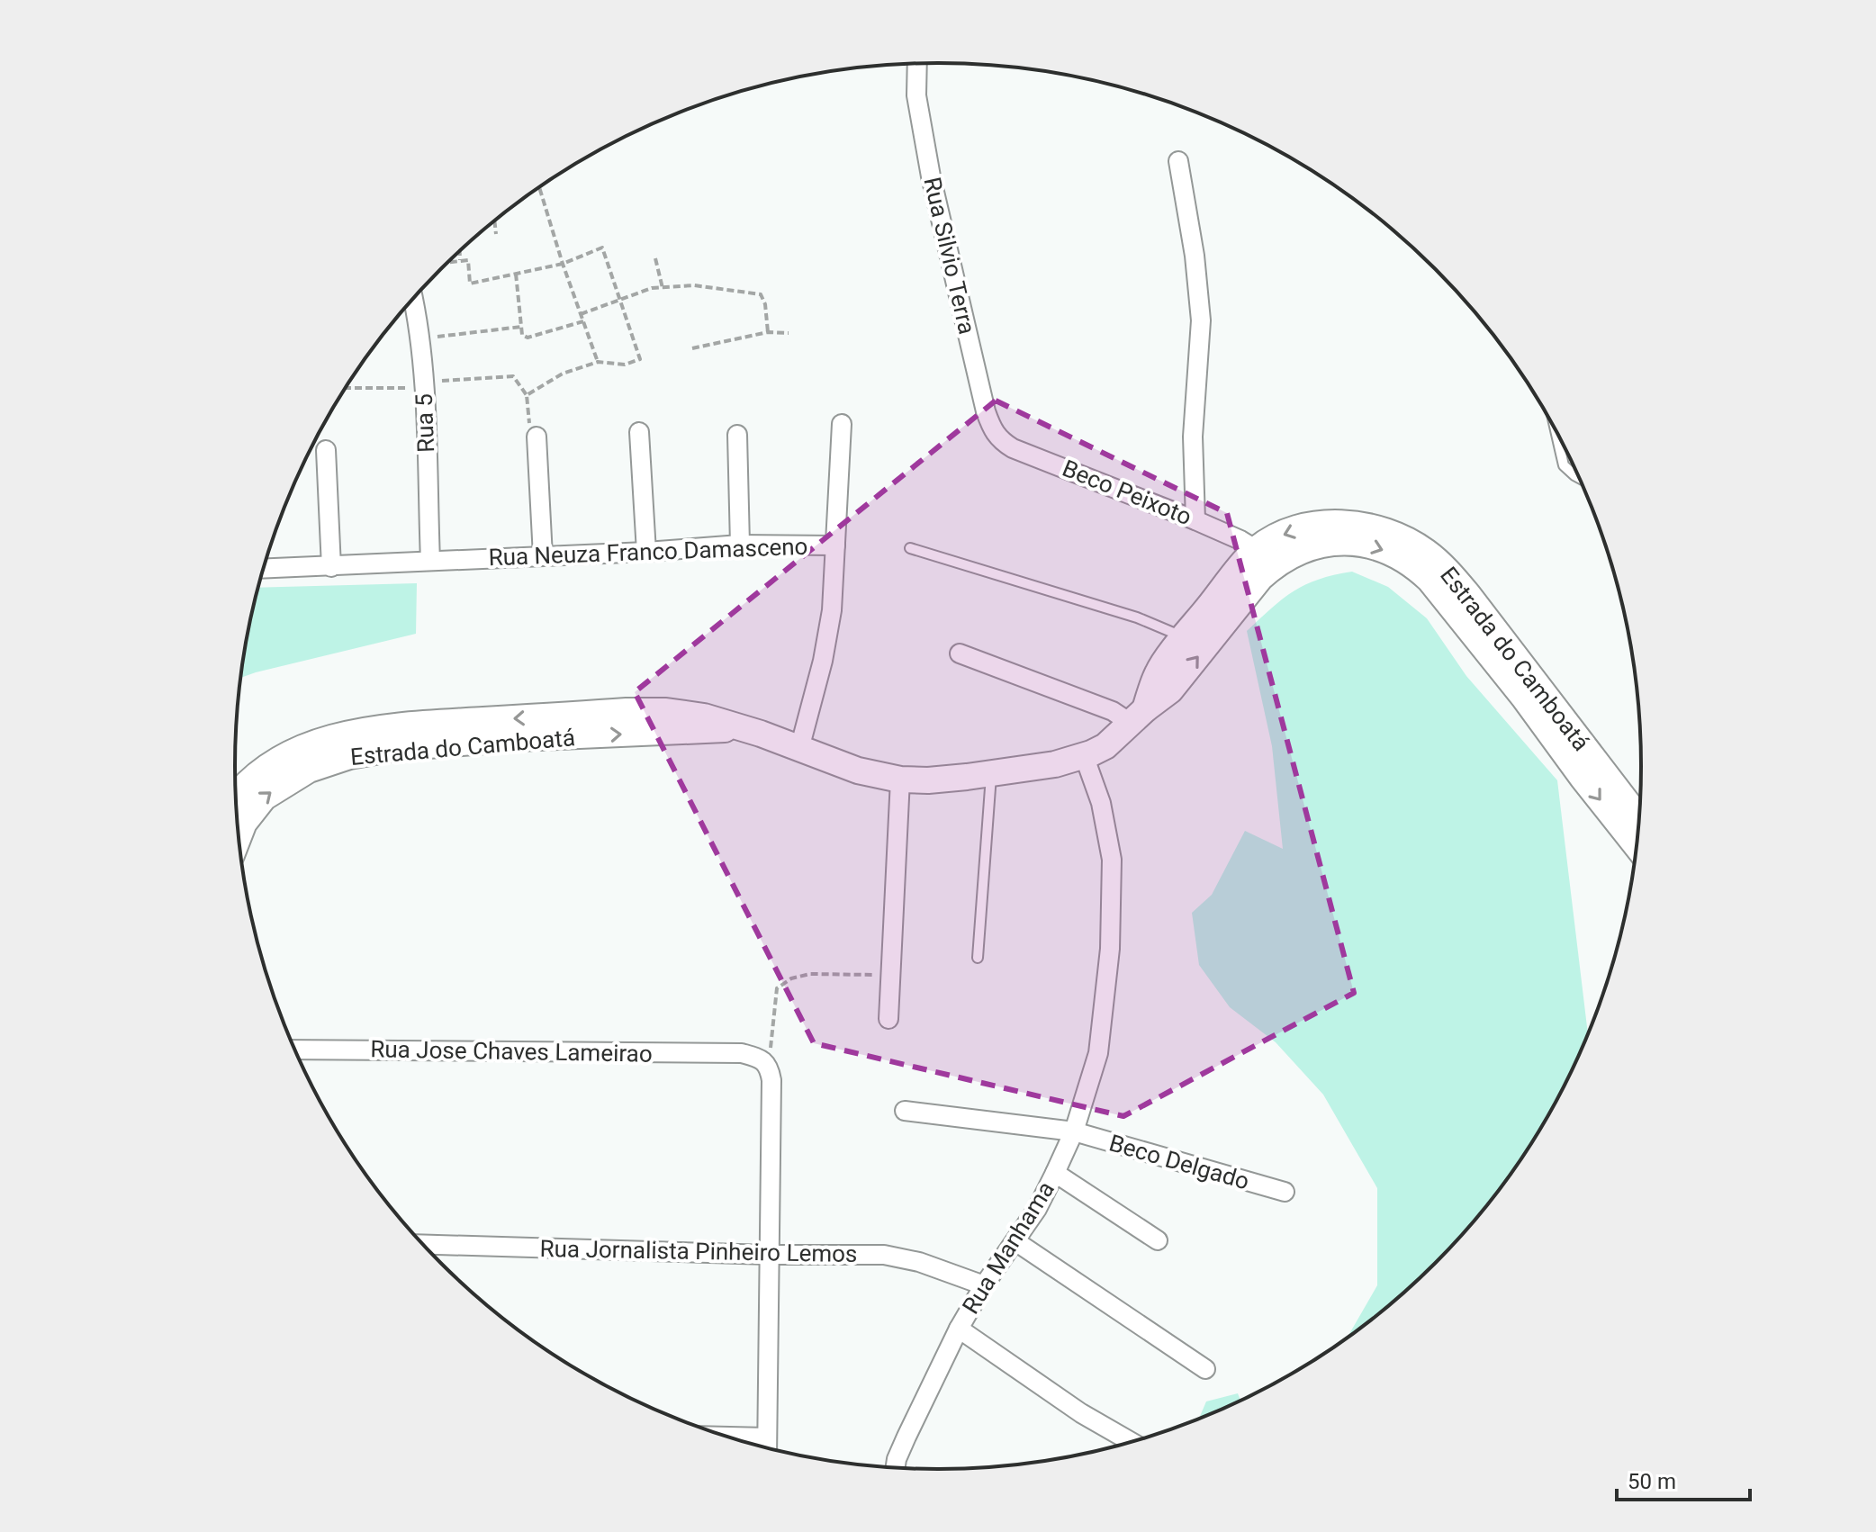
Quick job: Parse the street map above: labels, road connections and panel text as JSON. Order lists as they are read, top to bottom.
{
  "streets": {
    "main road": ["Estrada do Camboatá"],
    "street": [
      "Rua Silvio Terra",
      "Rua 5",
      "Beco Peixoto",
      "Rua Neuza Franco Damasceno",
      "Rua Jose Chaves Lameirao",
      "Beco Delgado",
      "Rua Manhama",
      "Rua Jornalista Pinheiro Lemos"
    ]
  },
  "crossings": [
    ["Rua Silvio Terra", "Beco Peixoto"],
    ["Rua 5", "Rua Neuza Franco Damasceno"],
    ["Beco Peixoto", "Estrada do Camboatá"],
    ["Rua Neuza Franco Damasceno", "Estrada do Camboatá"],
    ["Estrada do Camboatá", "Rua Manhama"],
    ["Beco Delgado", "Rua Manhama"],
    ["Rua Manhama", "Rua Jornalista Pinheiro Lemos"]
  ],
  "scale_bar": "50 m"
}
